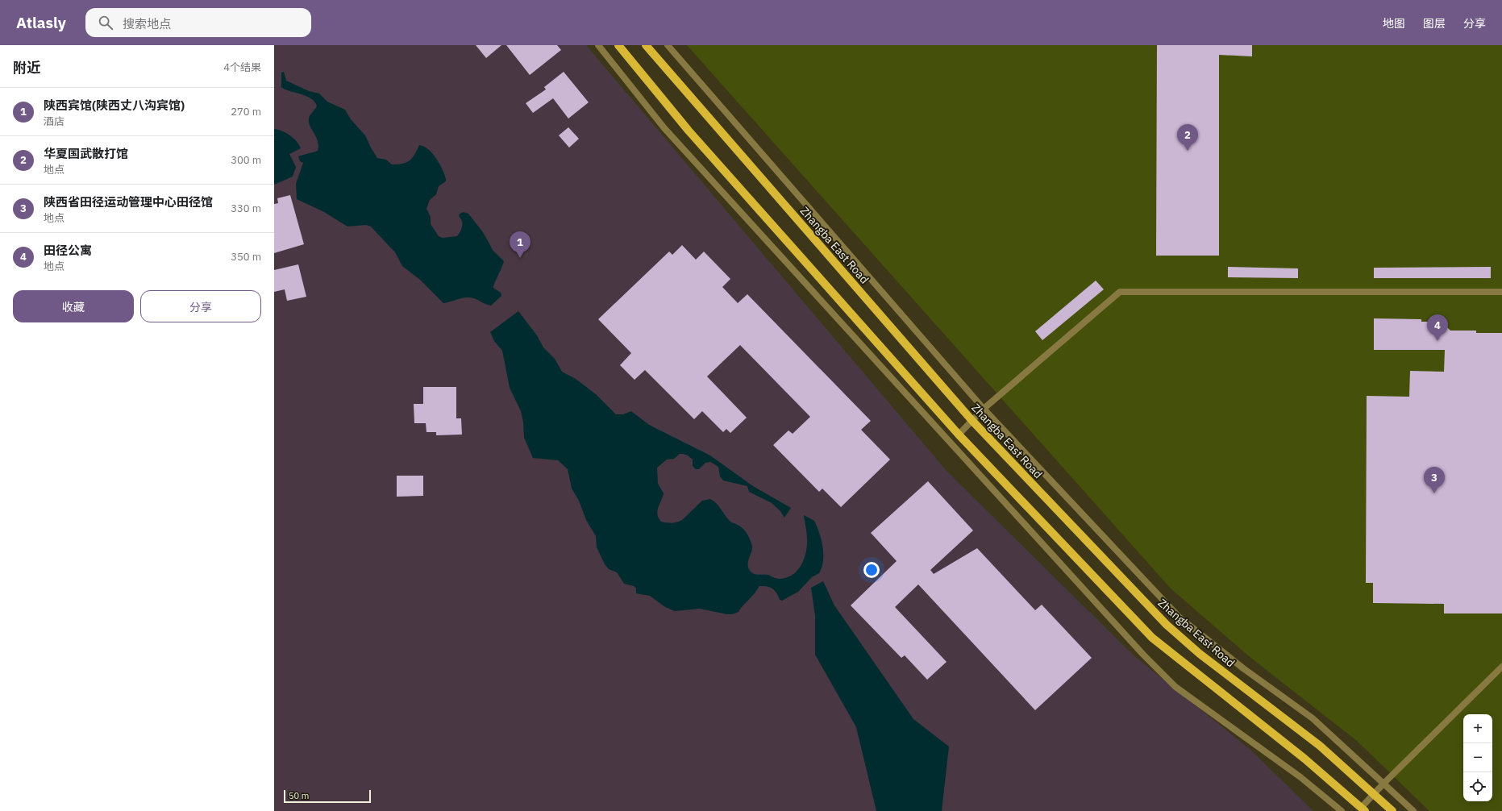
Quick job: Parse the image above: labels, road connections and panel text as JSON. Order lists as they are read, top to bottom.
{
  "streets": {
    "main road": ["Zhangba East Road"]
  },
  "scale_bar": "50 m",
  "page": {
    "header": "Atlasly",
    "search": "搜索地点",
    "nav": ["地图", "图层", "分享"],
    "heading": ["附近", "4个结果"],
    "list": [
      {
        "mark": "1",
        "name": "陕西宾馆(陕西丈八沟宾馆)",
        "note": "酒店",
        "value": "270 m"
      },
      {
        "mark": "2",
        "name": "华夏国武散打馆",
        "note": "地点",
        "value": "300 m"
      },
      {
        "mark": "3",
        "name": "陕西省田径运动管理中心田径馆",
        "note": "地点",
        "value": "330 m"
      },
      {
        "mark": "4",
        "name": "田径公寓",
        "note": "地点",
        "value": "350 m"
      }
    ],
    "pins": [
      "2",
      "1",
      "4",
      "3"
    ],
    "buttons": ["收藏", "分享"],
    "map_buttons": ["+", "−"],
    "scale": "50 m"
  }
}
